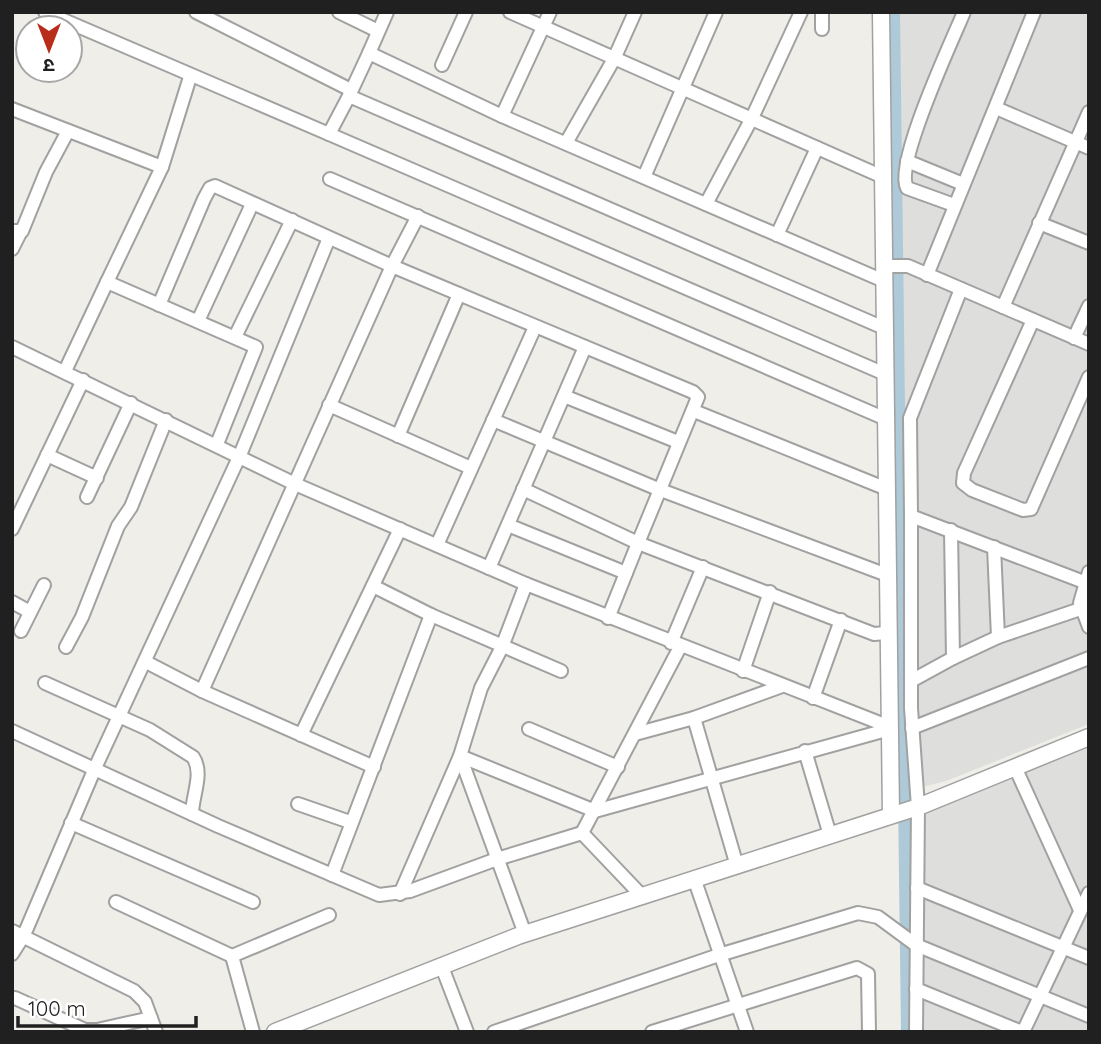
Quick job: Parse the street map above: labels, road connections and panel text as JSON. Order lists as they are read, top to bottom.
{
  "scale_bar": "100 m",
  "north": "bottom"
}
